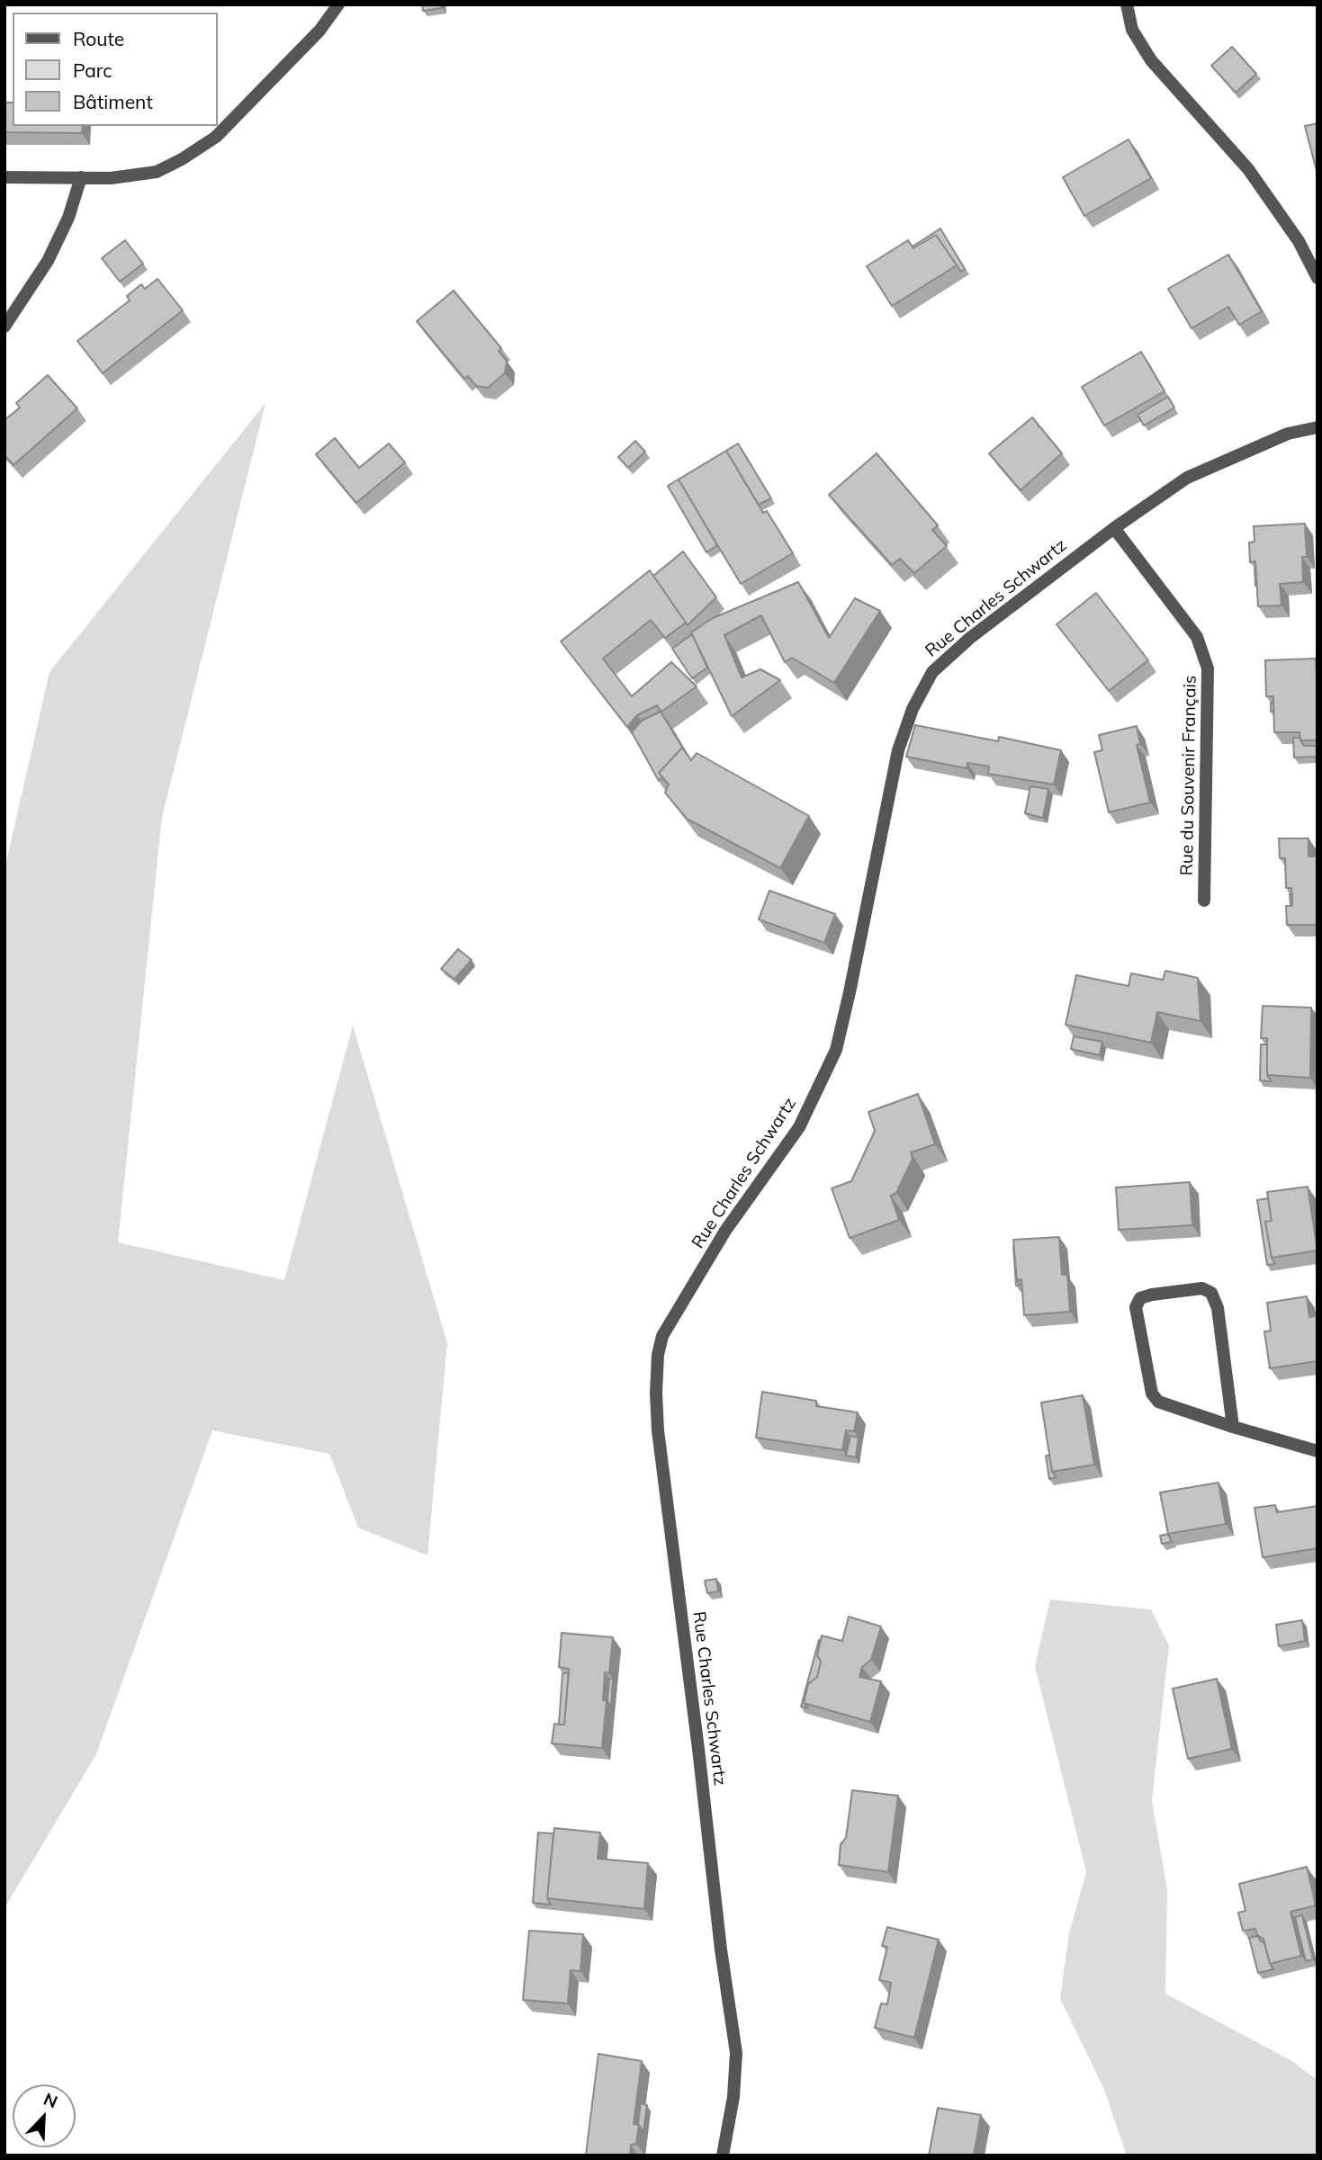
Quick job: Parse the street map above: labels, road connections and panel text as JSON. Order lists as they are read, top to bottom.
{
  "streets": {
    "street": ["Rue Charles Schwartz", "Rue du Souvenir Français"]
  },
  "crossings": [
    ["Rue Charles Schwartz", "Rue du Souvenir Français"]
  ],
  "legend": ["Route", "Parc", "Bâtiment"],
  "north": "top right"
}
